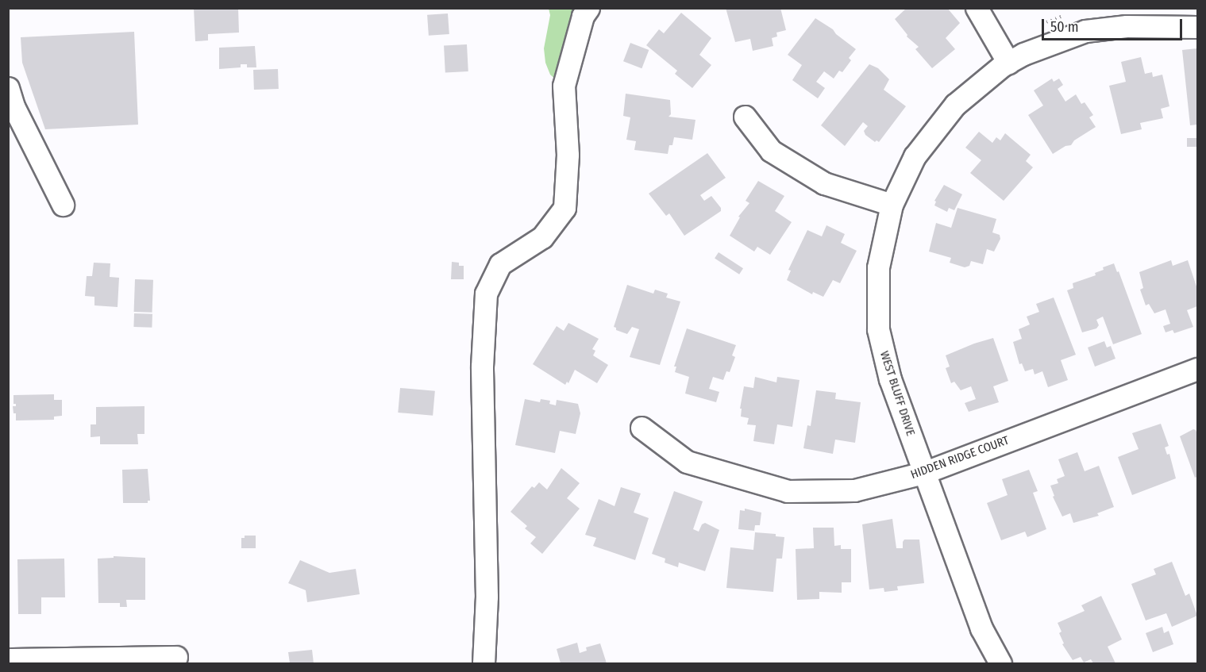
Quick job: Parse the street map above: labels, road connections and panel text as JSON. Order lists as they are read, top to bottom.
{
  "streets": {
    "street": ["WEST BLUFF DRIVE", "HIDDEN RIDGE COURT"]
  },
  "crossings": [
    ["WEST BLUFF DRIVE", "HIDDEN RIDGE COURT"]
  ],
  "scale_bar": "50 m"
}
